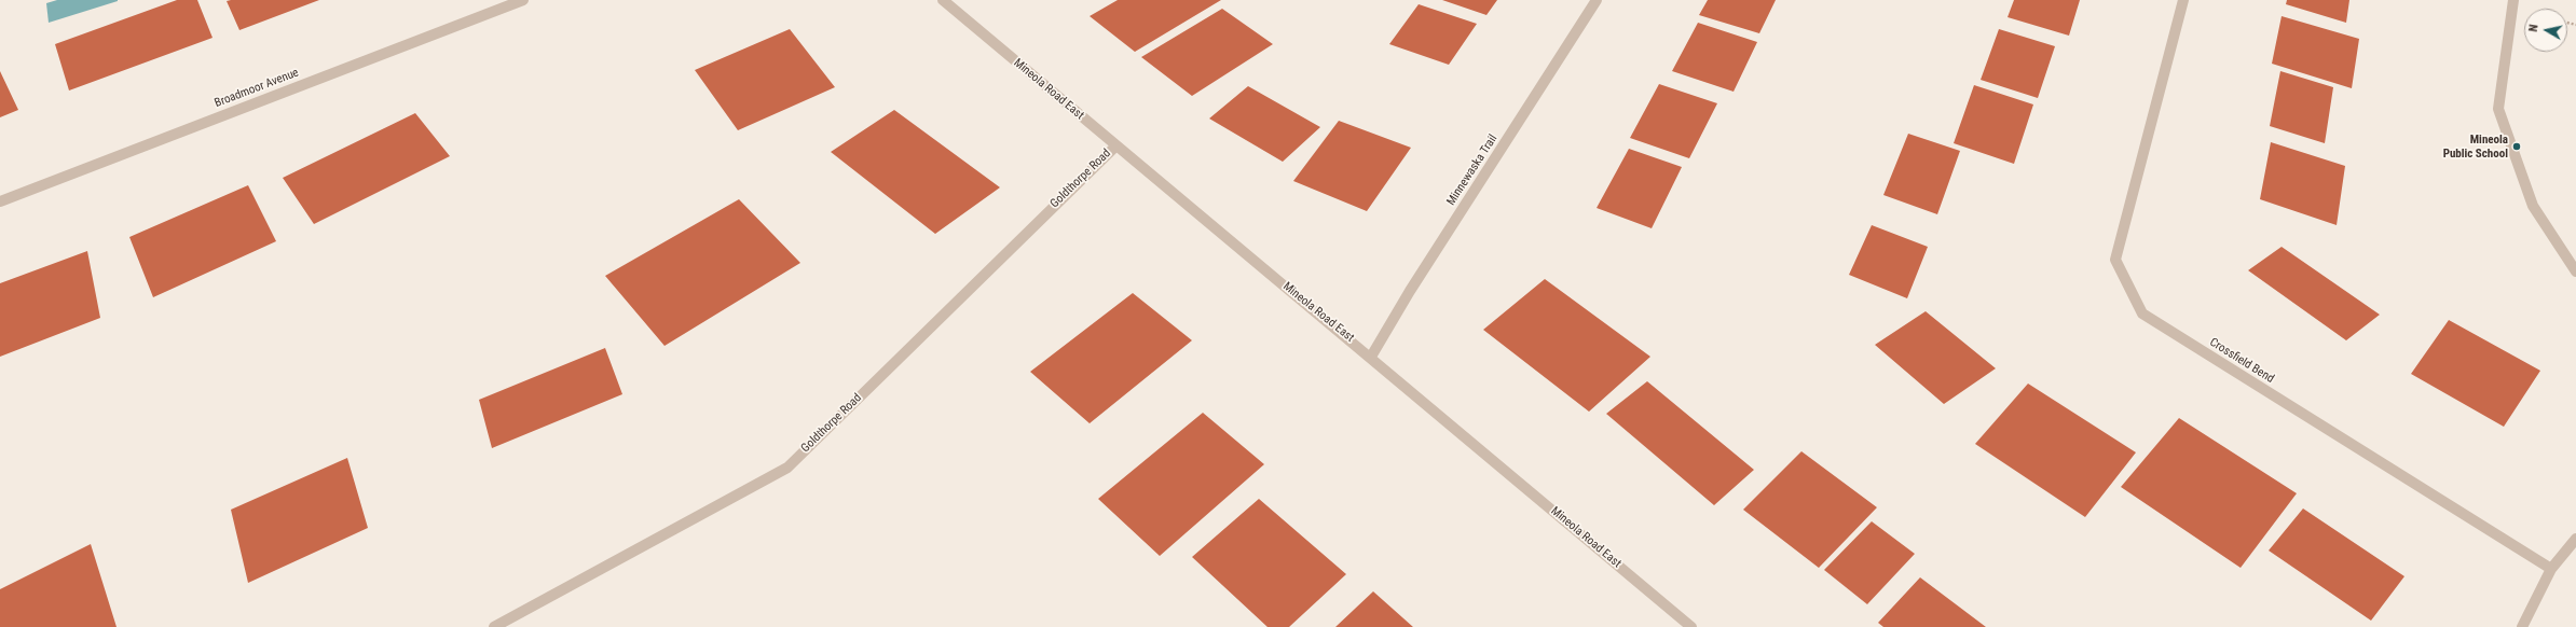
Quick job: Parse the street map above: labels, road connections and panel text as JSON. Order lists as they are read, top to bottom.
{
  "streets": {
    "street": [
      "Broadmoor Avenue",
      "Mineola Road East",
      "Minnewaska Trail",
      "Goldthorpe Road",
      "Crossfield Bend"
    ]
  },
  "crossings": [
    ["Mineola Road East", "Minnewaska Trail"],
    ["Mineola Road East", "Goldthorpe Road"]
  ],
  "places": ["Mineola Public School"],
  "north": "left"
}
